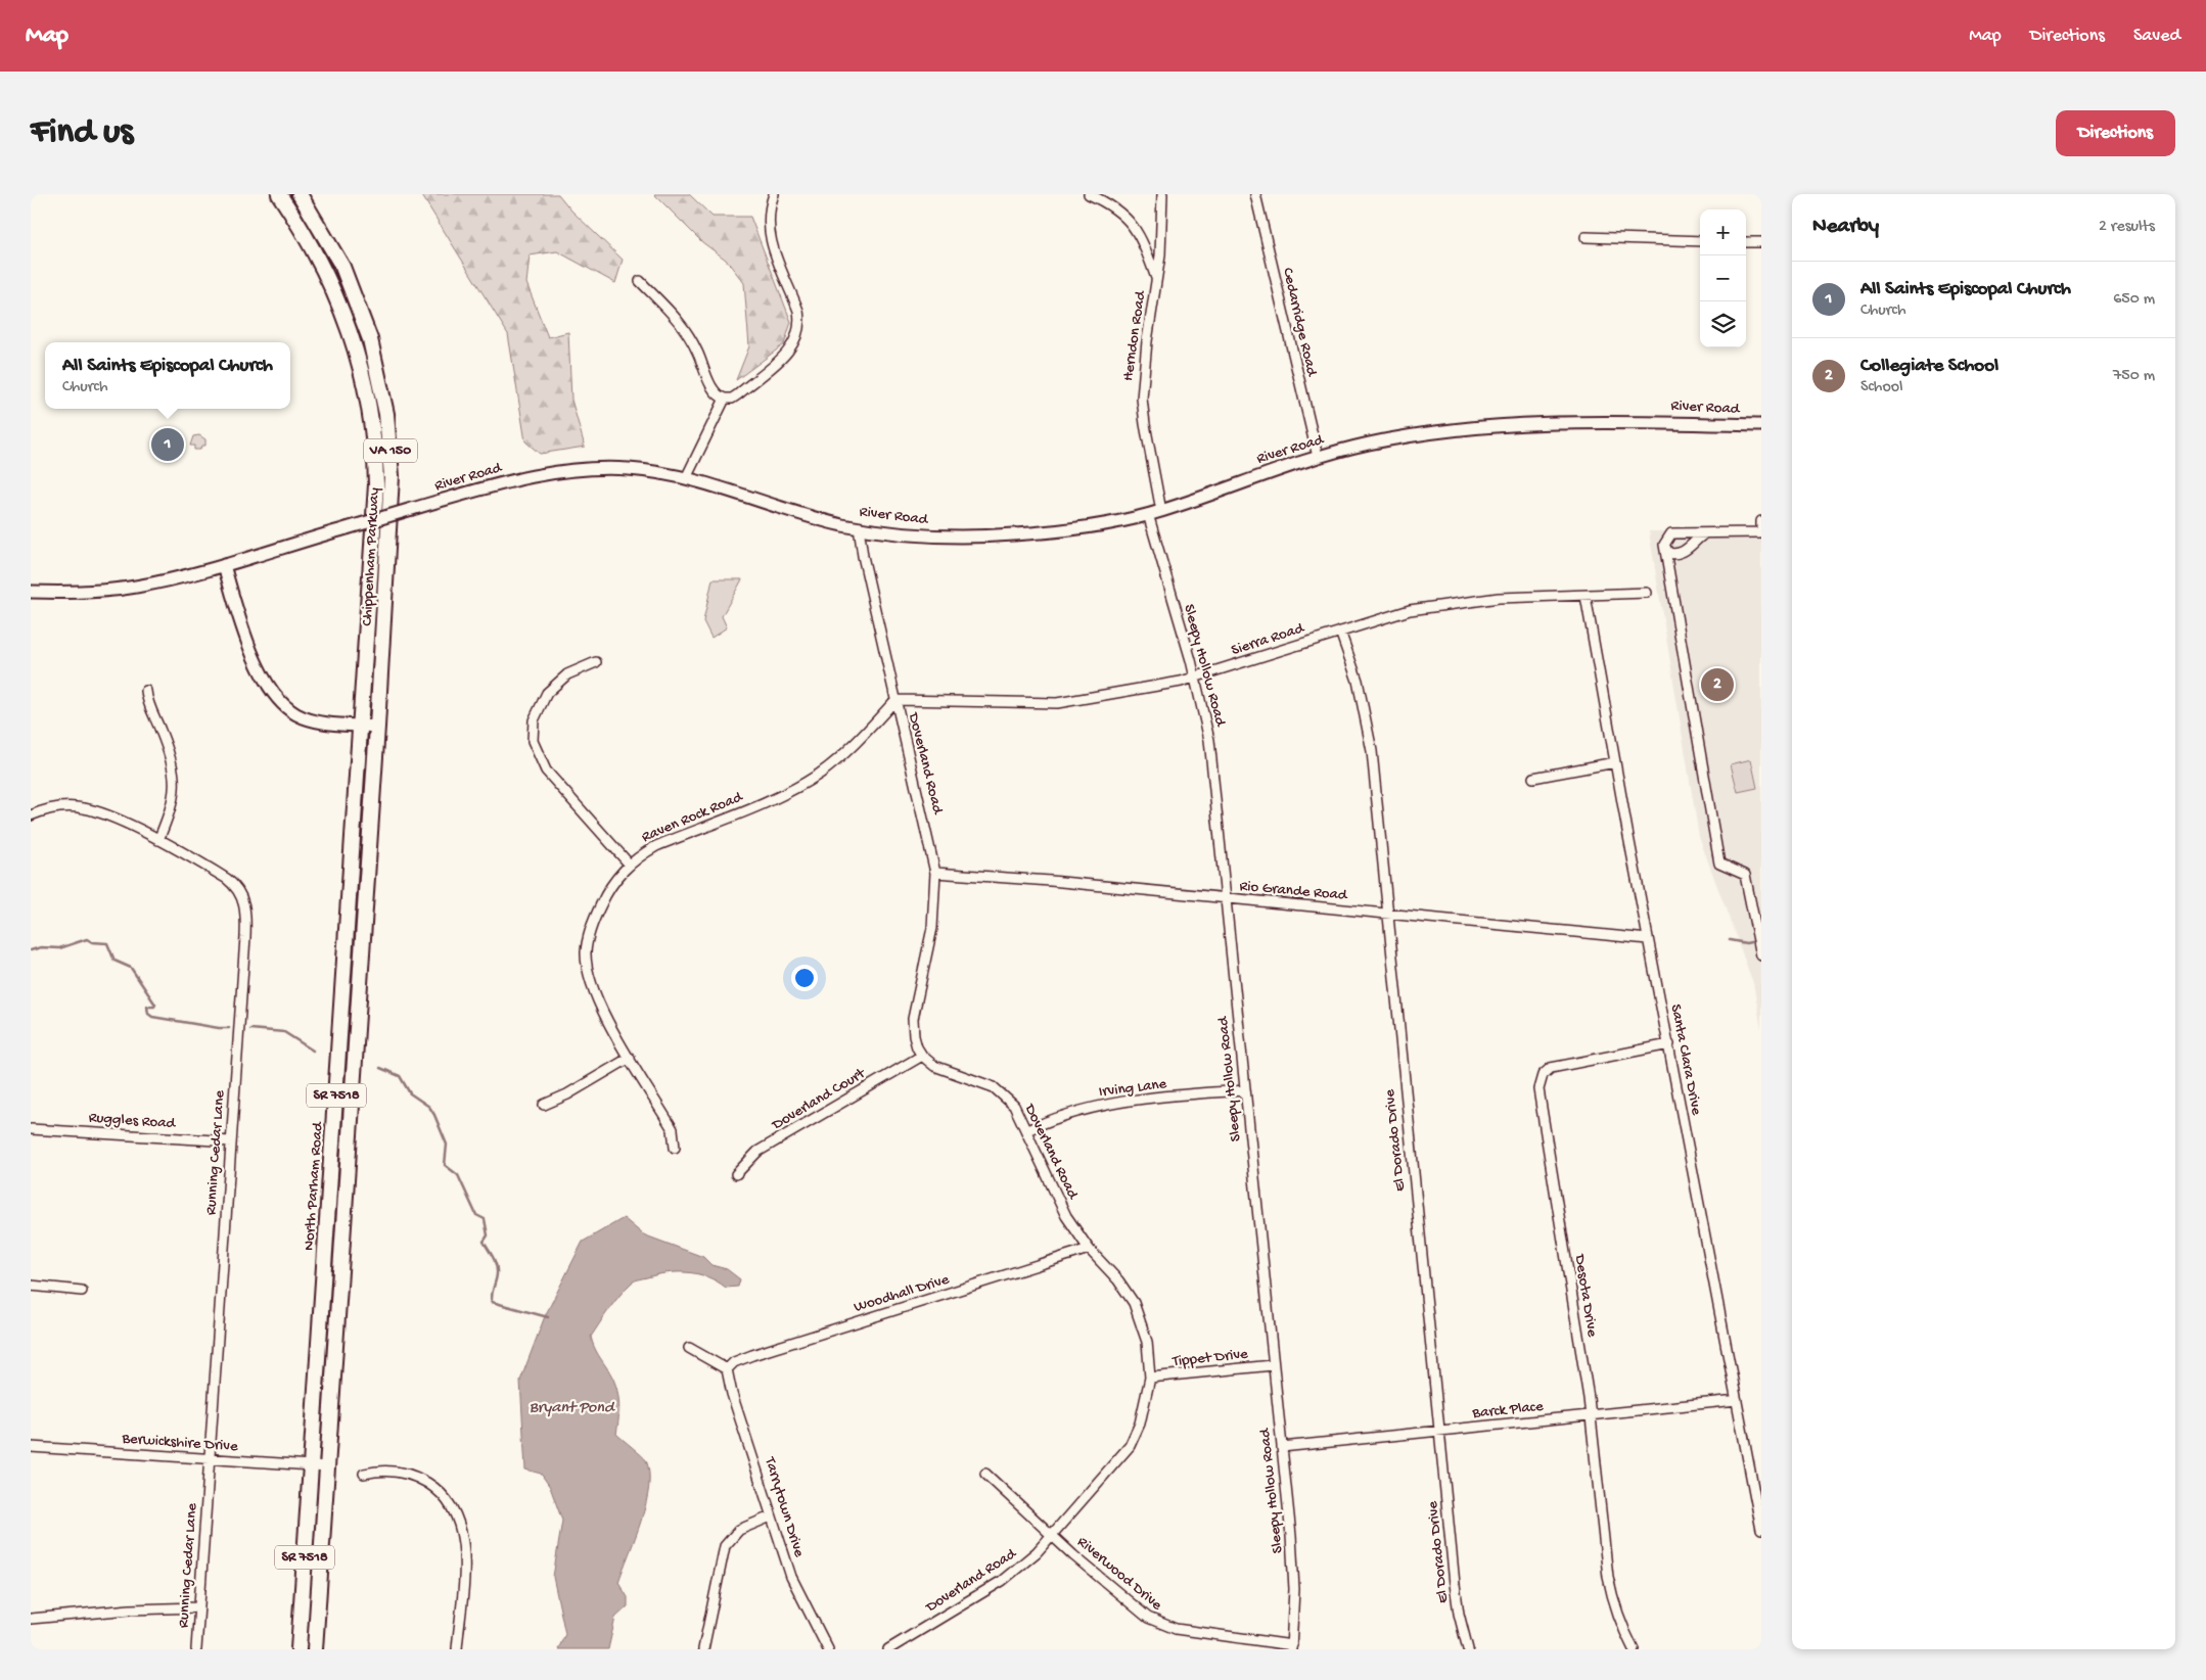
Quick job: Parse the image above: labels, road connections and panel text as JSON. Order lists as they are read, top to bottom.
{
  "streets": {
    "highway": [
      "VA 150",
      "Chippenham Parkway",
      "SR 7518",
      "North Parham Road"
    ],
    "main road": ["River Road"],
    "street": [
      "Cedarridge Road",
      "Herndon Road",
      "Sierra Road",
      "Sleepy Hollow Road",
      "Doverland Road",
      "Raven Rock Road",
      "Rio Grande Road",
      "Santa Clara Drive",
      "Irving Lane",
      "Doverland Court",
      "Ruggles Road",
      "El Dorado Drive",
      "Running Cedar Lane",
      "Woodhall Drive",
      "Desota Drive",
      "Tippet Drive",
      "Barck Place",
      "Berwickshire Drive",
      "Tarrytown Drive",
      "Riverwood Drive"
    ]
  },
  "crossings": [
    ["Cedarridge Road", "River Road"],
    ["Herndon Road", "River Road"],
    ["River Road", "Sleepy Hollow Road"],
    ["River Road", "Doverland Road"],
    ["Chippenham Parkway", "North Parham Road"],
    ["Sierra Road", "Sleepy Hollow Road"],
    ["Sierra Road", "Doverland Road"],
    ["Sierra Road", "Raven Rock Road"],
    ["Sierra Road", "Santa Clara Drive"],
    ["Sierra Road", "El Dorado Drive"],
    ["Sleepy Hollow Road", "Rio Grande Road"],
    ["Sleepy Hollow Road", "Irving Lane"],
    ["Sleepy Hollow Road", "Tippet Drive"],
    ["Sleepy Hollow Road", "Barck Place"],
    ["Sleepy Hollow Road", "Riverwood Drive"],
    ["Doverland Road", "Raven Rock Road"],
    ["Doverland Road", "Rio Grande Road"],
    ["Doverland Road", "Irving Lane"],
    ["Doverland Road", "Doverland Court"],
    ["Doverland Road", "Woodhall Drive"],
    ["Doverland Road", "Tippet Drive"],
    ["Doverland Road", "Riverwood Drive"],
    ["Rio Grande Road", "Santa Clara Drive"],
    ["Rio Grande Road", "El Dorado Drive"],
    ["Santa Clara Drive", "Desota Drive"],
    ["Santa Clara Drive", "Barck Place"],
    ["Ruggles Road", "Running Cedar Lane"],
    ["El Dorado Drive", "Barck Place"],
    ["Running Cedar Lane", "Berwickshire Drive"],
    ["North Parham Road", "Berwickshire Drive"],
    ["Woodhall Drive", "Tarrytown Drive"],
    ["Desota Drive", "Barck Place"]
  ],
  "water": ["Bryant Pond"],
  "page": {
    "header": "Map",
    "nav": ["Map", "Directions", "Saved"],
    "buttons": "Directions",
    "title": "Find us",
    "heading": ["Nearby", "2 results"],
    "map_buttons": ["+", "−"],
    "list": [
      {
        "mark": "1",
        "name": "All Saints Episcopal Church",
        "note": "Church",
        "value": "650 m"
      },
      {
        "mark": "2",
        "name": "Collegiate School",
        "note": "School",
        "value": "750 m"
      }
    ],
    "popup": ["All Saints Episcopal Church", "Church"],
    "pins": ["1", "2"]
  }
}
